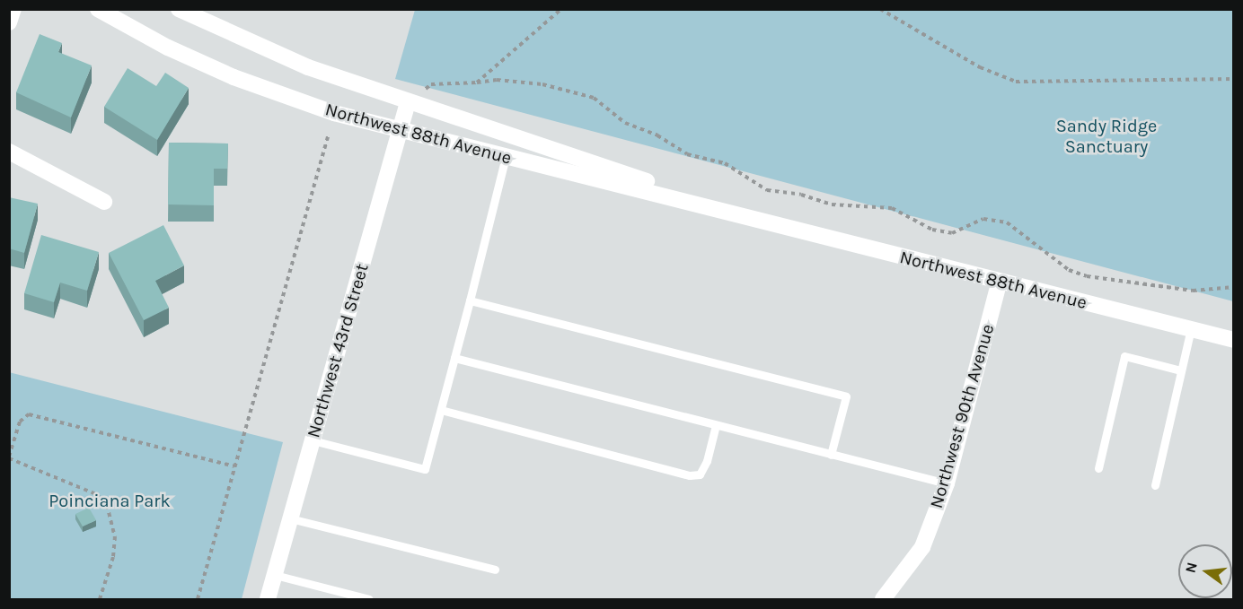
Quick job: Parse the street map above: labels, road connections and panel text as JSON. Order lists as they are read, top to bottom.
{
  "streets": {
    "street": ["Northwest 88th Avenue", "Northwest 43rd Street", "Northwest 90th Avenue"]
  },
  "crossings": [
    ["Northwest 88th Avenue", "Northwest 43rd Street"],
    ["Northwest 88th Avenue", "Northwest 90th Avenue"]
  ],
  "parks": ["Sandy Ridge Sanctuary", "Poinciana Park"],
  "north": "left"
}
